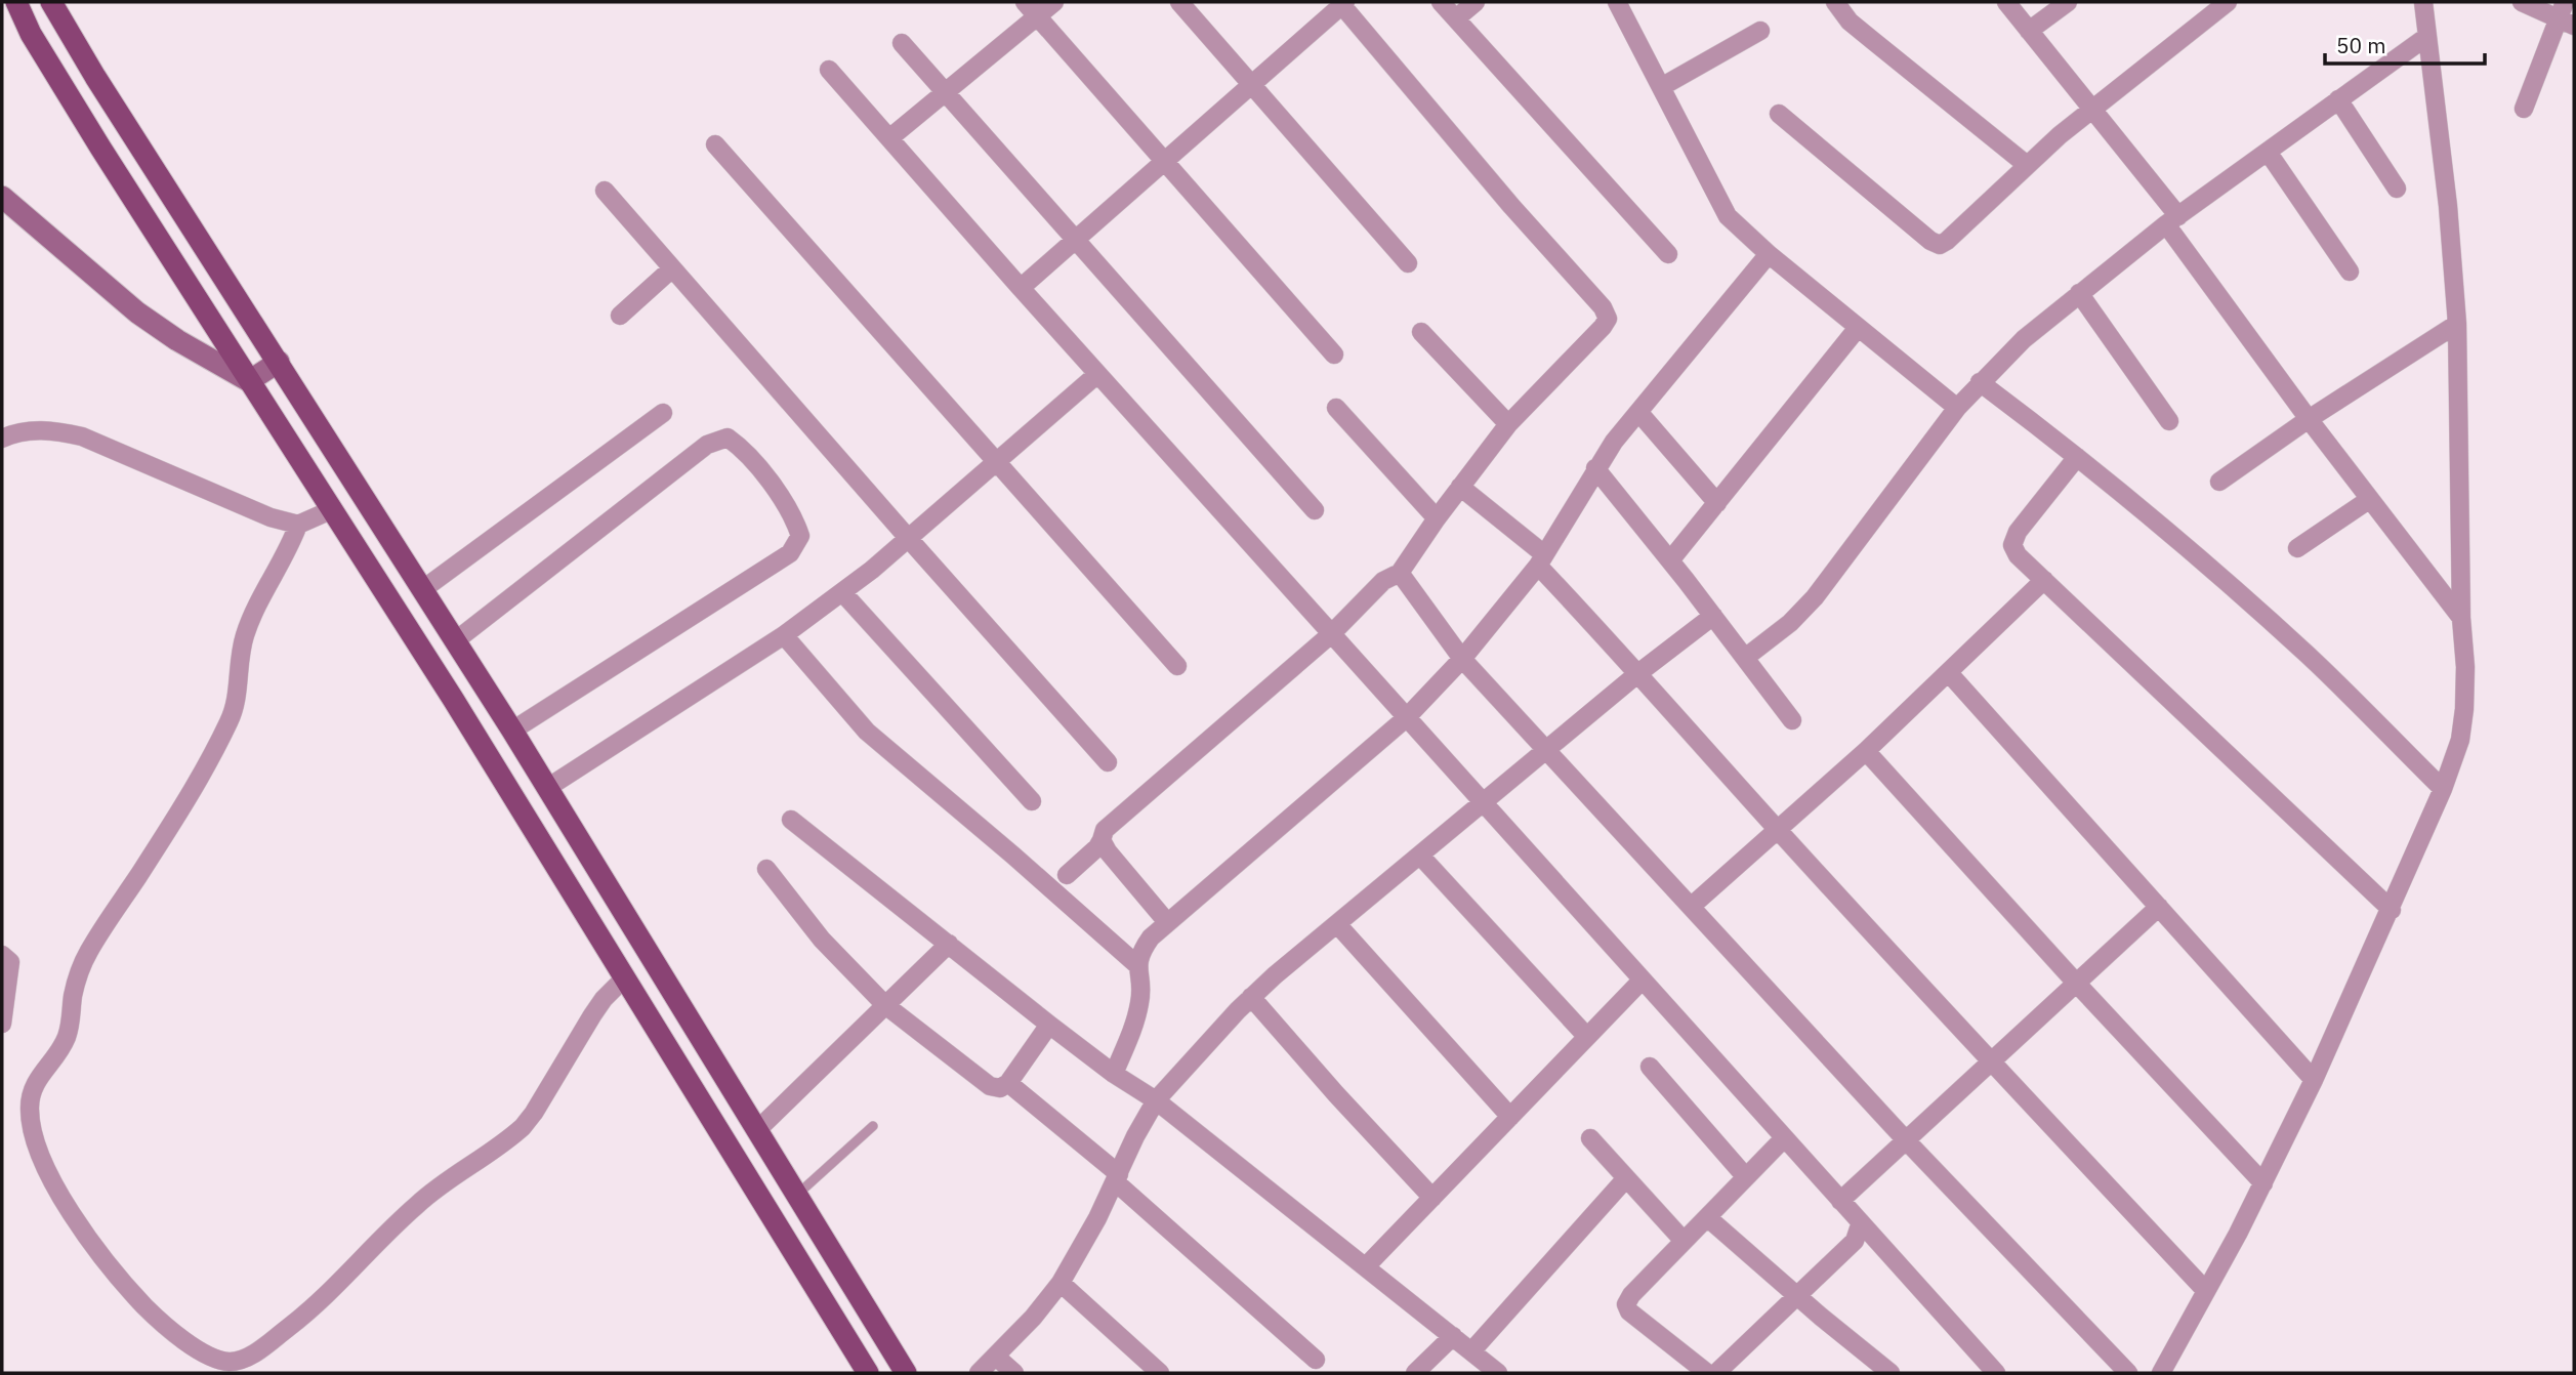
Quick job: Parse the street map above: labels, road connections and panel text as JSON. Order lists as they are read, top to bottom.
{
  "scale_bar": "50 m"
}
